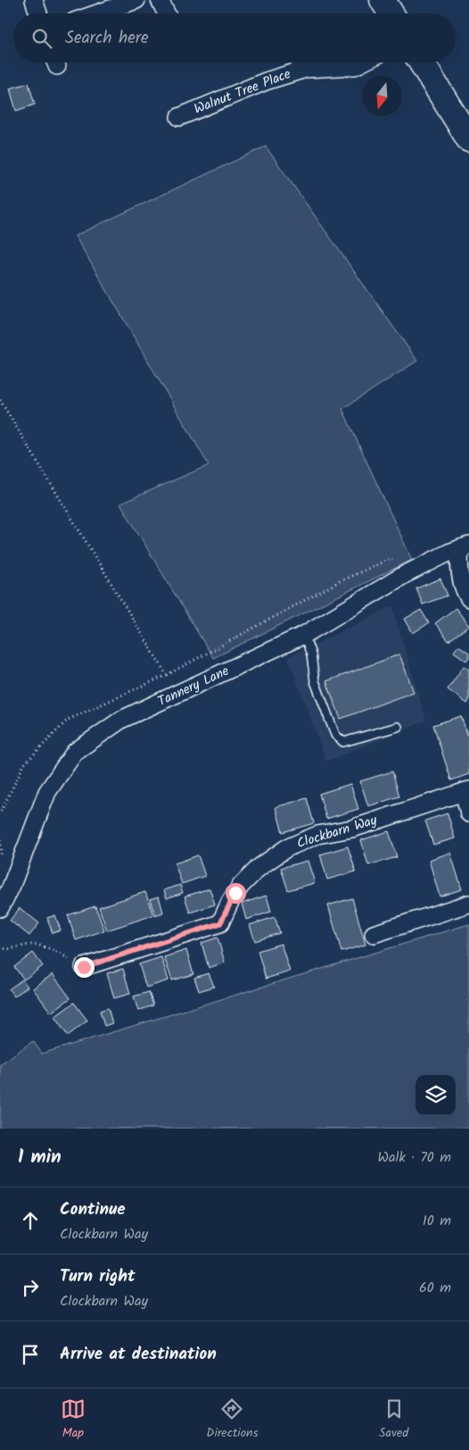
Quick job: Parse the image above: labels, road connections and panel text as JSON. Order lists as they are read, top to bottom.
{
  "streets": {
    "street": ["Walnut Tree Place", "Tannery Lane", "Clockbarn Way"]
  },
  "north": "bottom",
  "page": {
    "search": "Search here",
    "heading": ["1 min", "Walk · 70 m"],
    "list": [
      ["Continue", "Clockbarn Way", "10 m"],
      ["Turn right", "Clockbarn Way", "60 m"],
      "Arrive at destination"
    ],
    "nav": ["Map", "Directions", "Saved"]
  }
}
